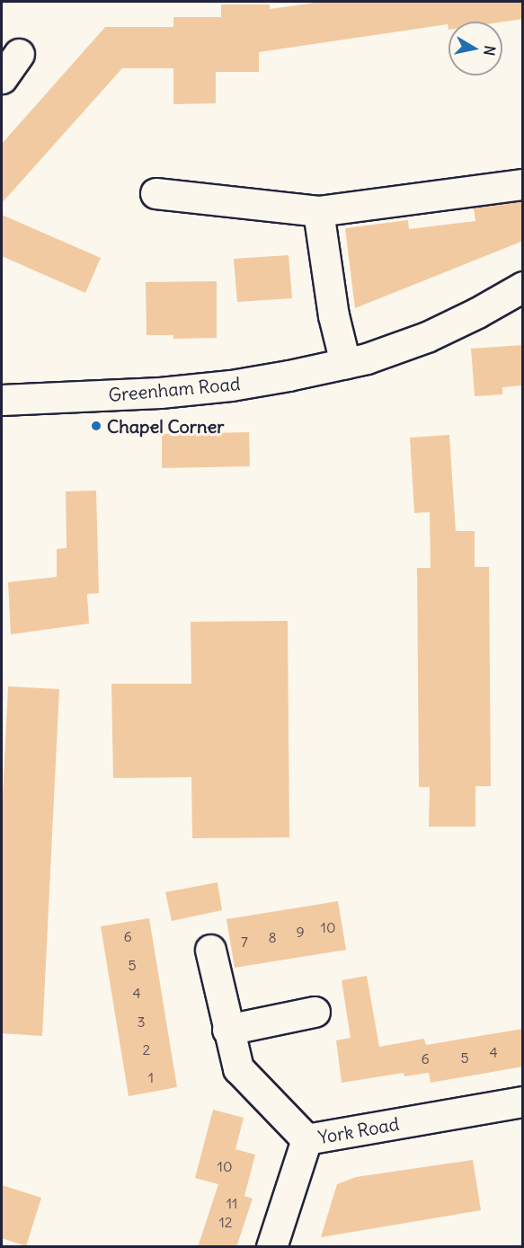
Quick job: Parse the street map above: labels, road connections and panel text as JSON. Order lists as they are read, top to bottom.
{
  "streets": {
    "street": ["Greenham Road", "York Road"]
  },
  "places": ["Chapel Corner"],
  "house_numbers": [
    "10",
    "9",
    "6",
    "8",
    "7",
    "5",
    "4",
    "3",
    "2",
    "4",
    "5",
    "6",
    "1",
    "10",
    "11",
    "12"
  ],
  "north": "right"
}
